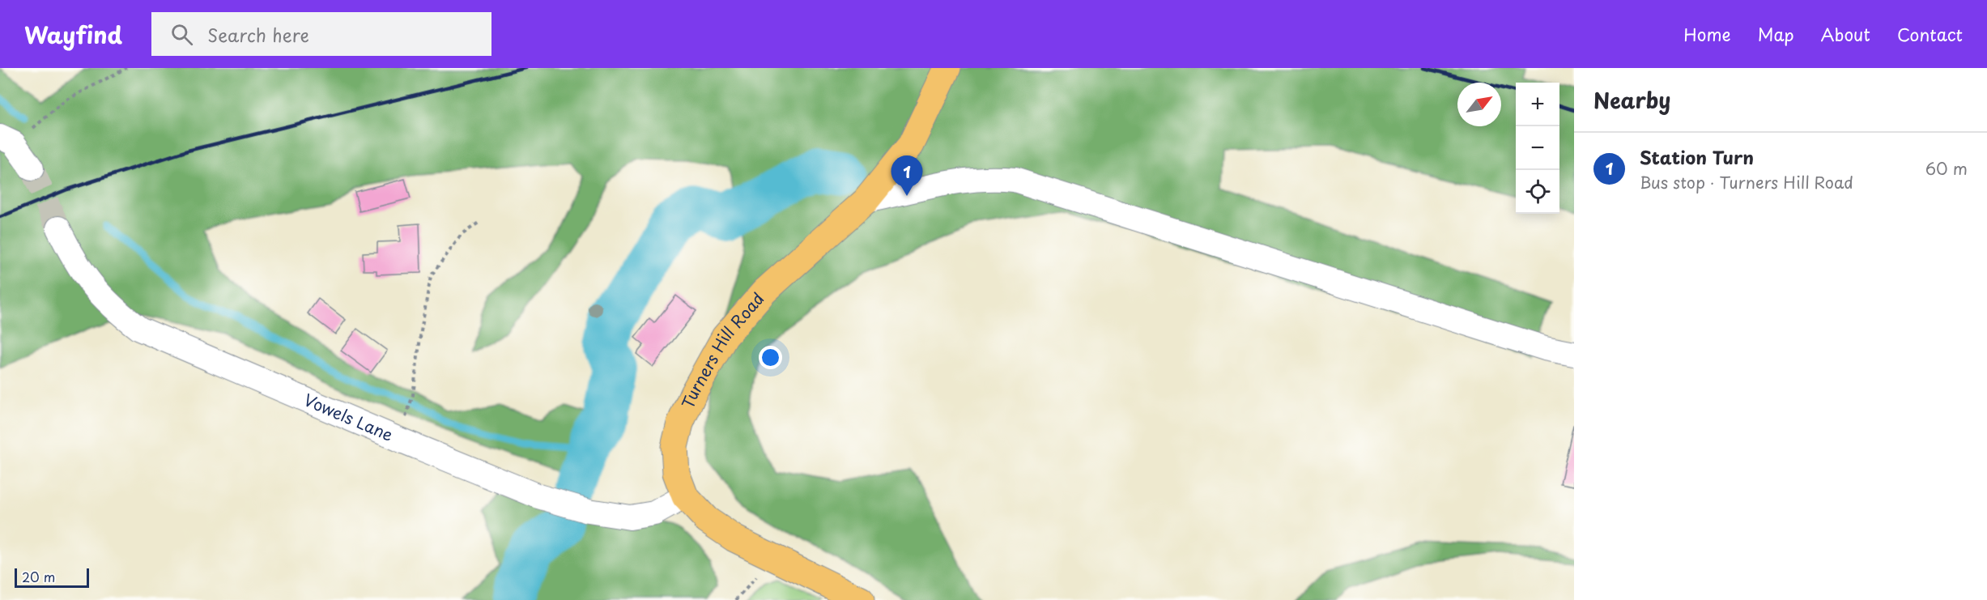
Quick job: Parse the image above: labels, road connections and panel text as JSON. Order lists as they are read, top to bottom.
{
  "streets": {
    "main road": ["Turners Hill Road"],
    "street": ["Vowels Lane"]
  },
  "crossings": [
    ["Turners Hill Road", "Vowels Lane"]
  ],
  "scale_bar": "20 m",
  "north": "top right",
  "page": {
    "header": "Wayfind",
    "search": "Search here",
    "nav": [
      "Home",
      "Map",
      "About",
      "Contact"
    ],
    "heading": "Nearby",
    "map_buttons": ["+", "−"],
    "list": [
      {
        "mark": "1",
        "name": "Station Turn",
        "note": "Bus stop · Turners Hill Road",
        "value": "60 m"
      }
    ],
    "pins": "1",
    "scale": "20 m"
  }
}
